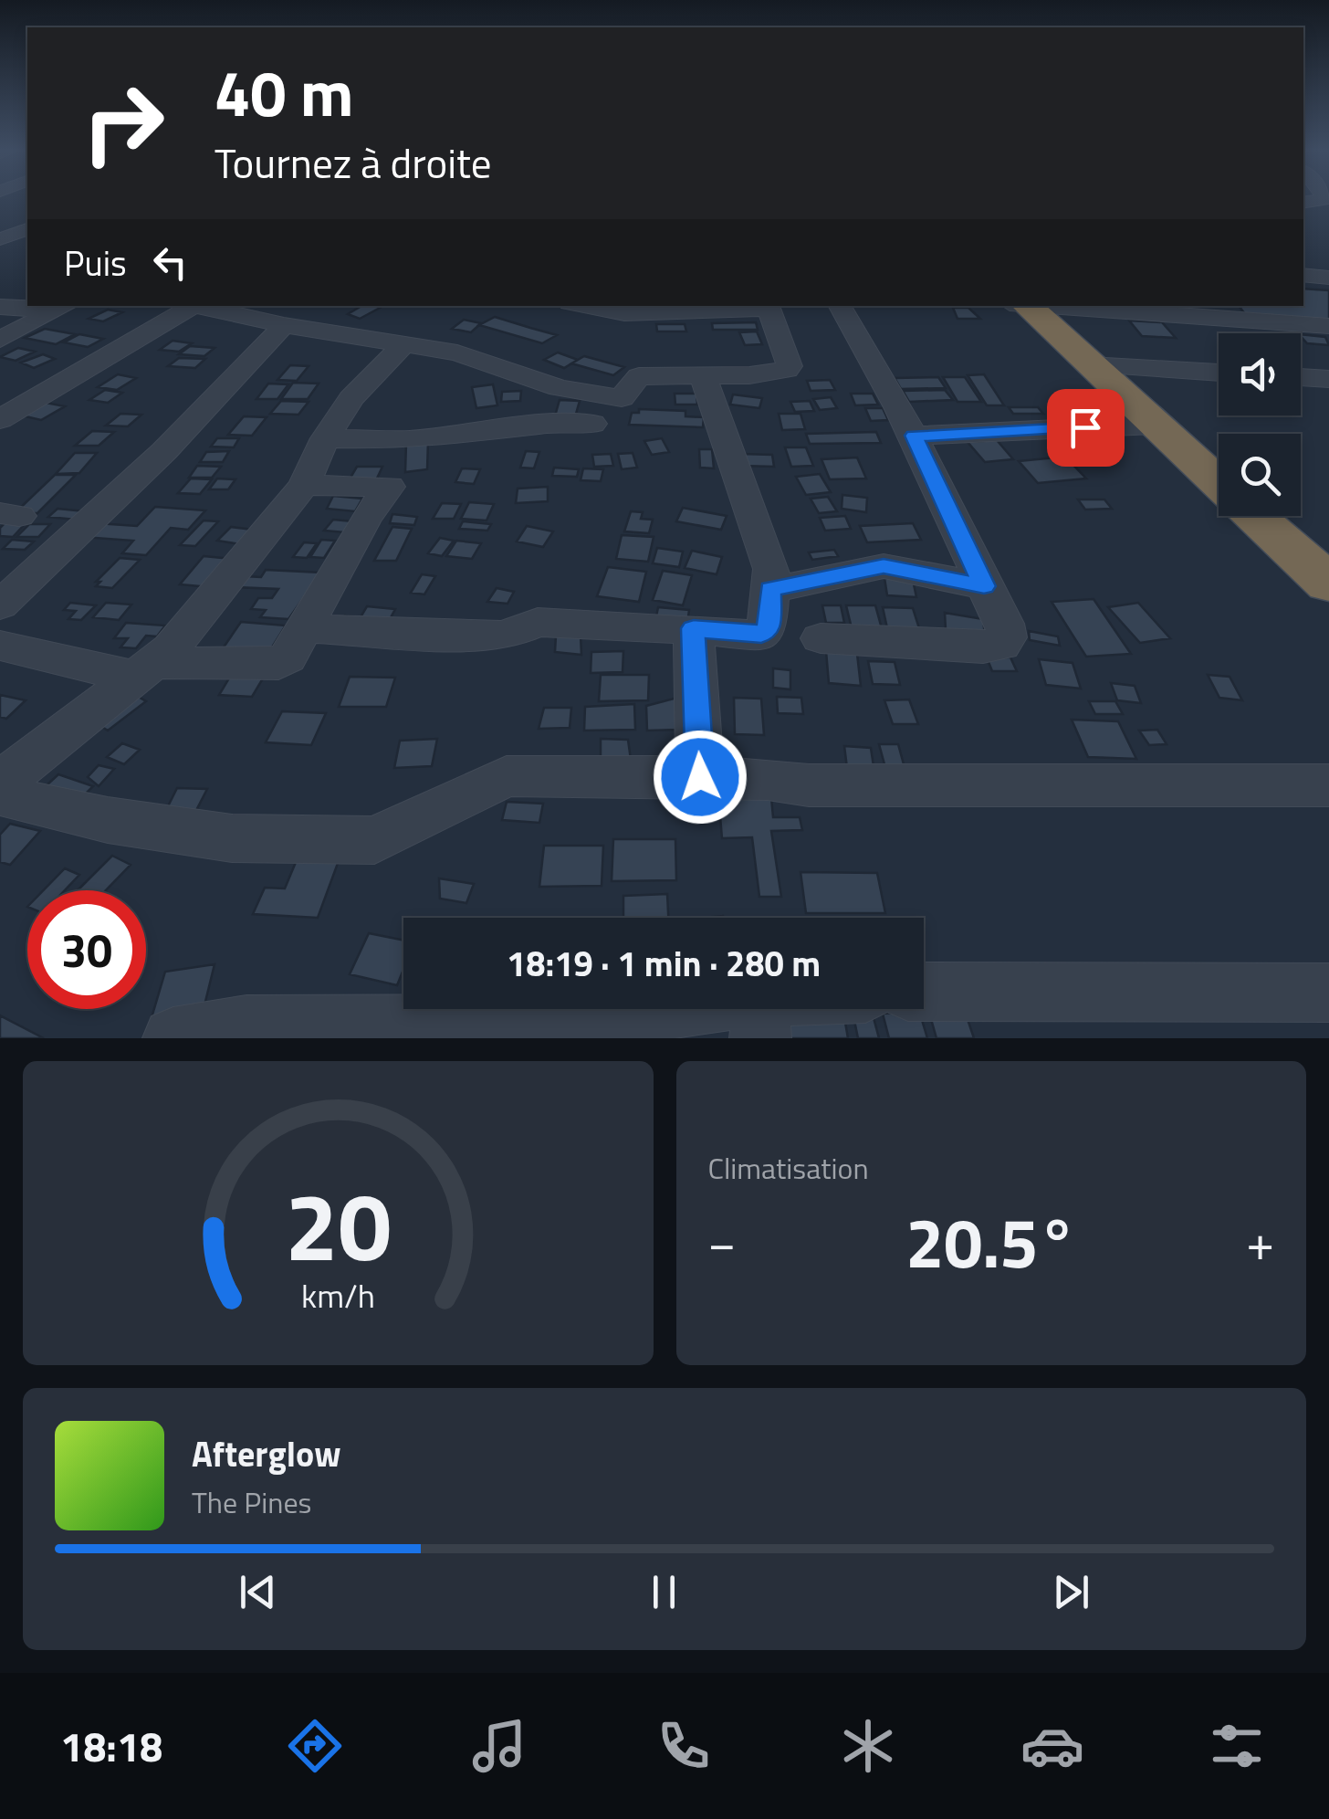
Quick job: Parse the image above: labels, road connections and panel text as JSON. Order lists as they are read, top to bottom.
{
  "page": {
    "turn": ["40 m", "Tournez à droite"],
    "then": "Puis",
    "limit": "30",
    "trip": "18:19 · 1 min · 280 m",
    "tile": "Climatisation",
    "heat": ["−", "20.5°", "+"],
    "song": ["Afterglow", "The Pines"],
    "tabs": "18:18",
    "gauge": ["20", "km/h"]
  }
}
